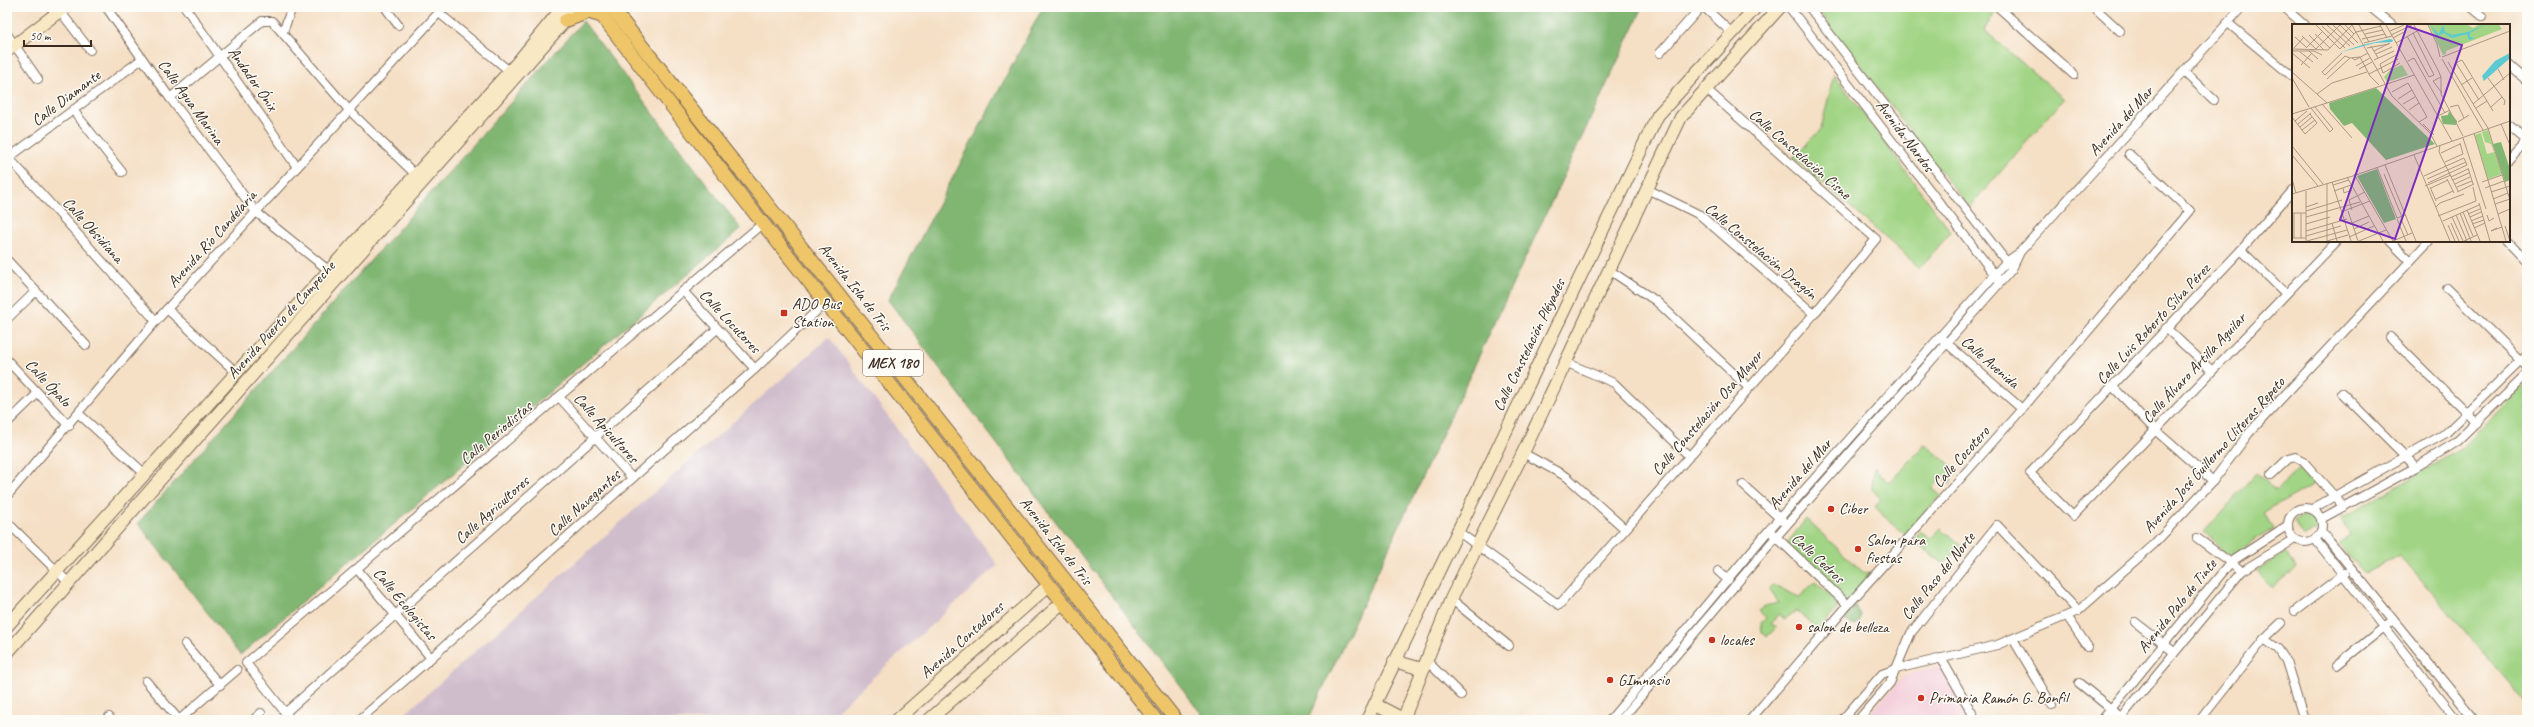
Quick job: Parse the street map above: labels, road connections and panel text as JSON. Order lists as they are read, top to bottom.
{
  "streets": {
    "main road": [
      "Avenida Isla de Tris",
      "Avenida Puerto de Campeche",
      "Calle Constelación Pléyades",
      "MEX 180",
      "Avenida Contadores"
    ],
    "street": [
      "Andador Ónix",
      "Calle Diamante",
      "Calle Agua Marina",
      "Avenida del Mar",
      "Avenida Nardos",
      "Calle Constelación Cisne",
      "Calle Obsidiana",
      "Avenida Río Candelaria",
      "Calle Constelación Dragón",
      "Calle Locutores",
      "Calle Luis Roberto Silva Pérez",
      "Calle Avenida",
      "Calle Álvaro Artilla Aguilar",
      "Calle Ópalo",
      "Calle Constelación Osa Mayor",
      "Calle Apicultores",
      "Calle Periodistas",
      "Avenida José Guillermo Lliteras Repeto",
      "Calle Cocotero",
      "Calle Navegantes",
      "Calle Agricultores",
      "Calle Cedros",
      "Calle Paso del Norte",
      "Calle Ecologistas",
      "Avenida Palo de Tinte"
    ]
  },
  "crossings": [
    ["Andador Ónix", "Avenida Río Candelaria"],
    ["Calle Diamante", "Calle Agua Marina"],
    ["Calle Diamante", "Calle Obsidiana"],
    ["Calle Agua Marina", "Avenida Río Candelaria"],
    ["Calle Agua Marina", "Avenida Puerto de Campeche"],
    ["Avenida del Mar", "Avenida Nardos"],
    ["Avenida del Mar", "Calle Avenida"],
    ["Avenida del Mar", "Calle Cedros"],
    ["Calle Constelación Cisne", "Calle Constelación Osa Mayor"],
    ["Calle Obsidiana", "Avenida Río Candelaria"],
    ["Avenida Río Candelaria", "Calle Ópalo"],
    ["Calle Constelación Dragón", "Calle Constelación Osa Mayor"],
    ["Avenida Isla de Tris", "Calle Periodistas"],
    ["Avenida Isla de Tris", "Calle Navegantes"],
    ["Avenida Isla de Tris", "Avenida Contadores"],
    ["Calle Locutores", "Calle Periodistas"],
    ["Calle Locutores", "Calle Navegantes"],
    ["Calle Locutores", "Calle Agricultores"],
    ["Calle Luis Roberto Silva Pérez", "Calle Álvaro Artilla Aguilar"],
    ["Calle Avenida", "Calle Cocotero"],
    ["Calle Apicultores", "Calle Periodistas"],
    ["Calle Apicultores", "Calle Navegantes"],
    ["Calle Apicultores", "Calle Agricultores"],
    ["Calle Periodistas", "Calle Agricultores"],
    ["Calle Periodistas", "Calle Ecologistas"],
    ["Avenida José Guillermo Lliteras Repeto", "Calle Paso del Norte"],
    ["Calle Cocotero", "Calle Cedros"],
    ["Calle Navegantes", "Calle Ecologistas"],
    ["Calle Agricultores", "Calle Ecologistas"]
  ],
  "places": {
    "transit": ["ADO Bus Station"],
    "other": [
      "Ciber",
      "Salon para fiestas",
      "salon de belleza",
      "locales",
      "GImnasio",
      "Primaria Ramón G. Bonfil"
    ]
  },
  "scale_bar": "50 m"
}
